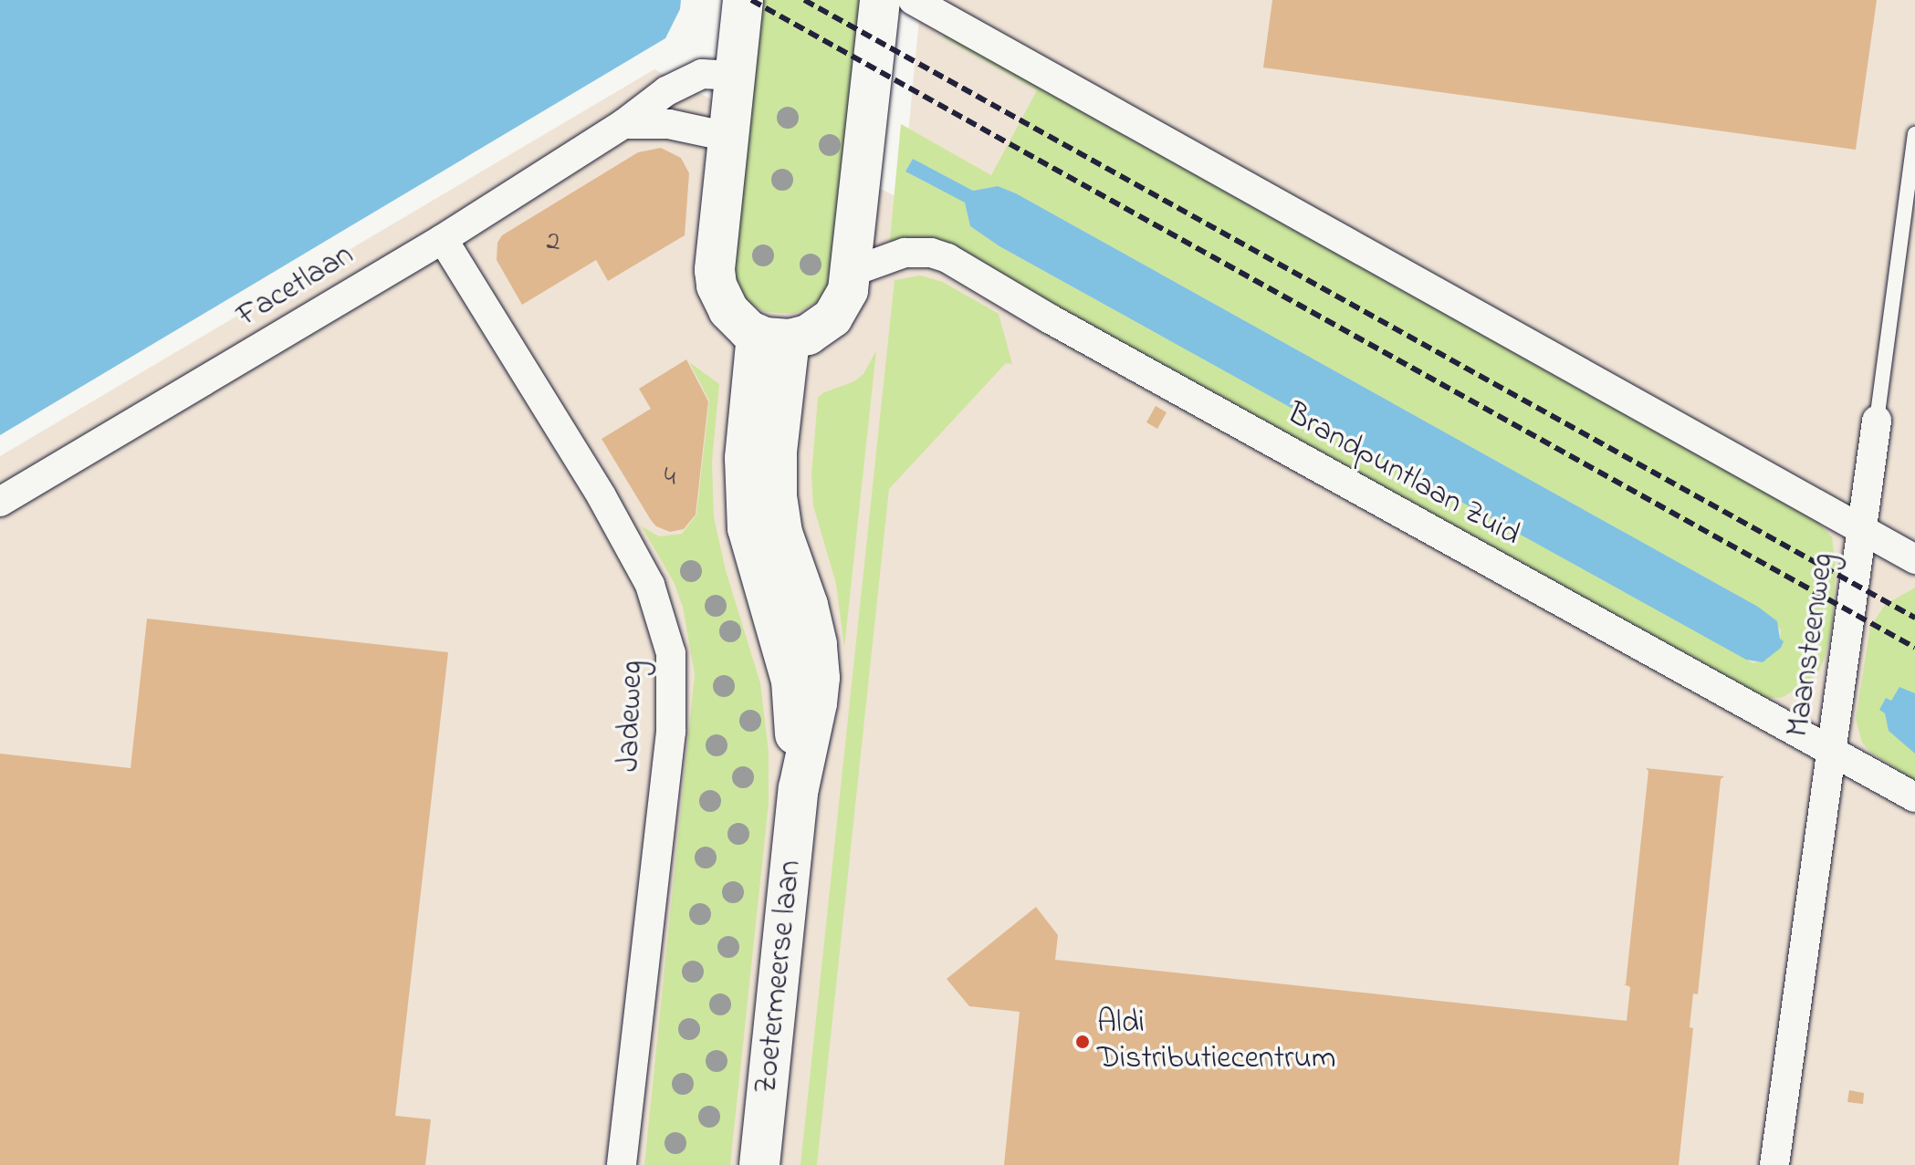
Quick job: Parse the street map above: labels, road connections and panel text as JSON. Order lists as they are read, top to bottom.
{
  "streets": {
    "street": [
      "Facetlaan",
      "Brandpuntlaan Zuid",
      "Maansteenweg",
      "Jadeweg",
      "Zoetermeerse laan"
    ]
  },
  "crossings": [
    ["Facetlaan", "Jadeweg"],
    ["Brandpuntlaan Zuid", "Maansteenweg"]
  ],
  "places": ["Aldi Distributiecentrum"],
  "house_numbers": ["2", "4"]
}
